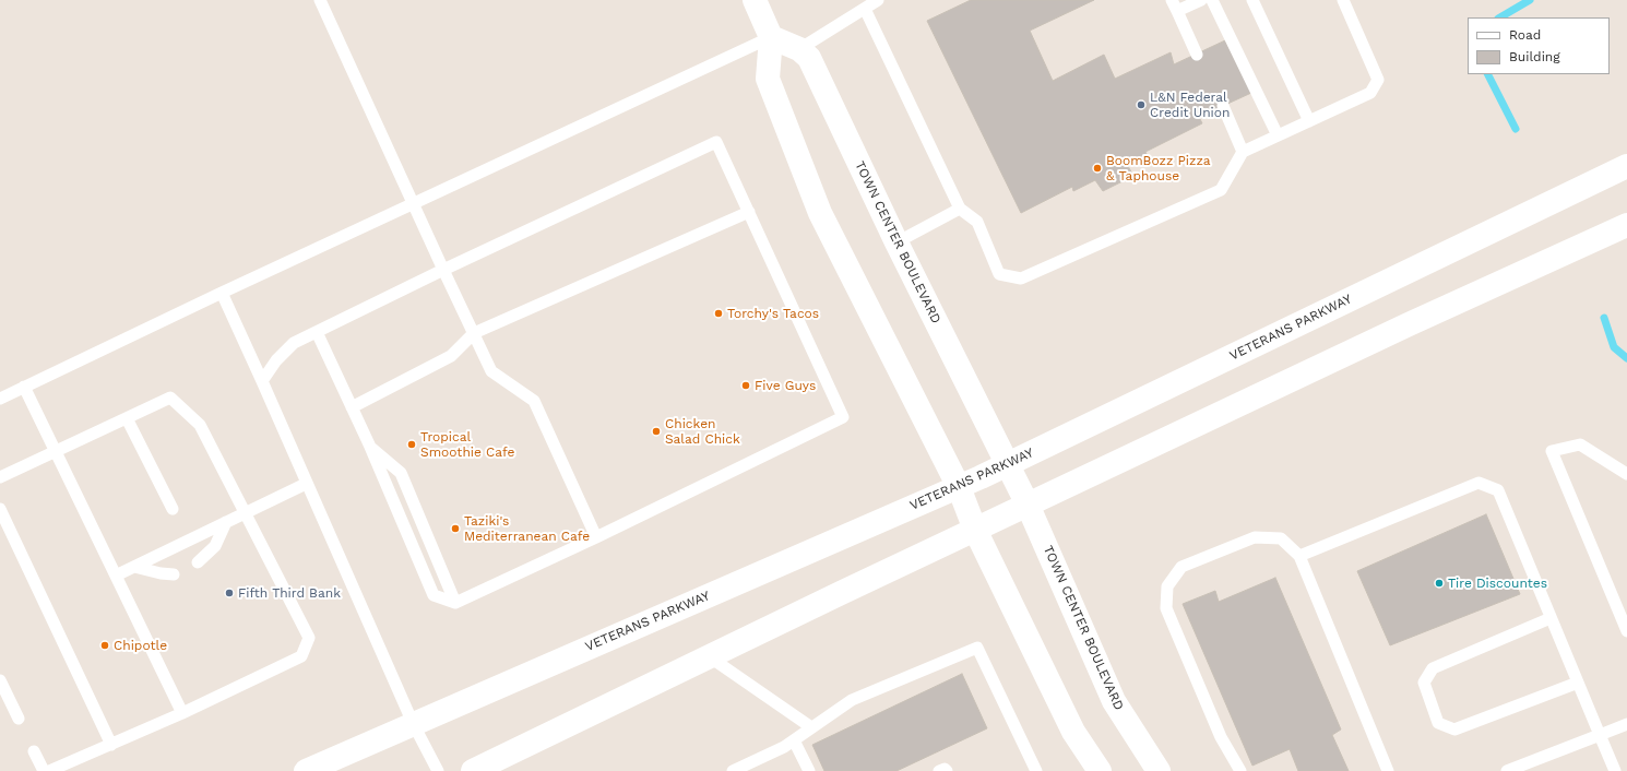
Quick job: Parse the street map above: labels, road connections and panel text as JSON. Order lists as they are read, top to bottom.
{
  "streets": {
    "main road": ["TOWN CENTER BOULEVARD", "VETERANS PARKWAY"]
  },
  "crossings": [
    ["TOWN CENTER BOULEVARD", "VETERANS PARKWAY"]
  ],
  "places": [
    "L&N Federal Credit Union",
    "BoomBozz Pizza & Taphouse",
    "Torchy's Tacos",
    "Five Guys",
    "Chicken Salad Chick",
    "Tropical Smoothie Cafe",
    "Taziki's Mediterranean Cafe",
    "Tire Discountes",
    "Fifth Third Bank",
    "Chipotle"
  ],
  "legend": ["Road", "Building"]
}
